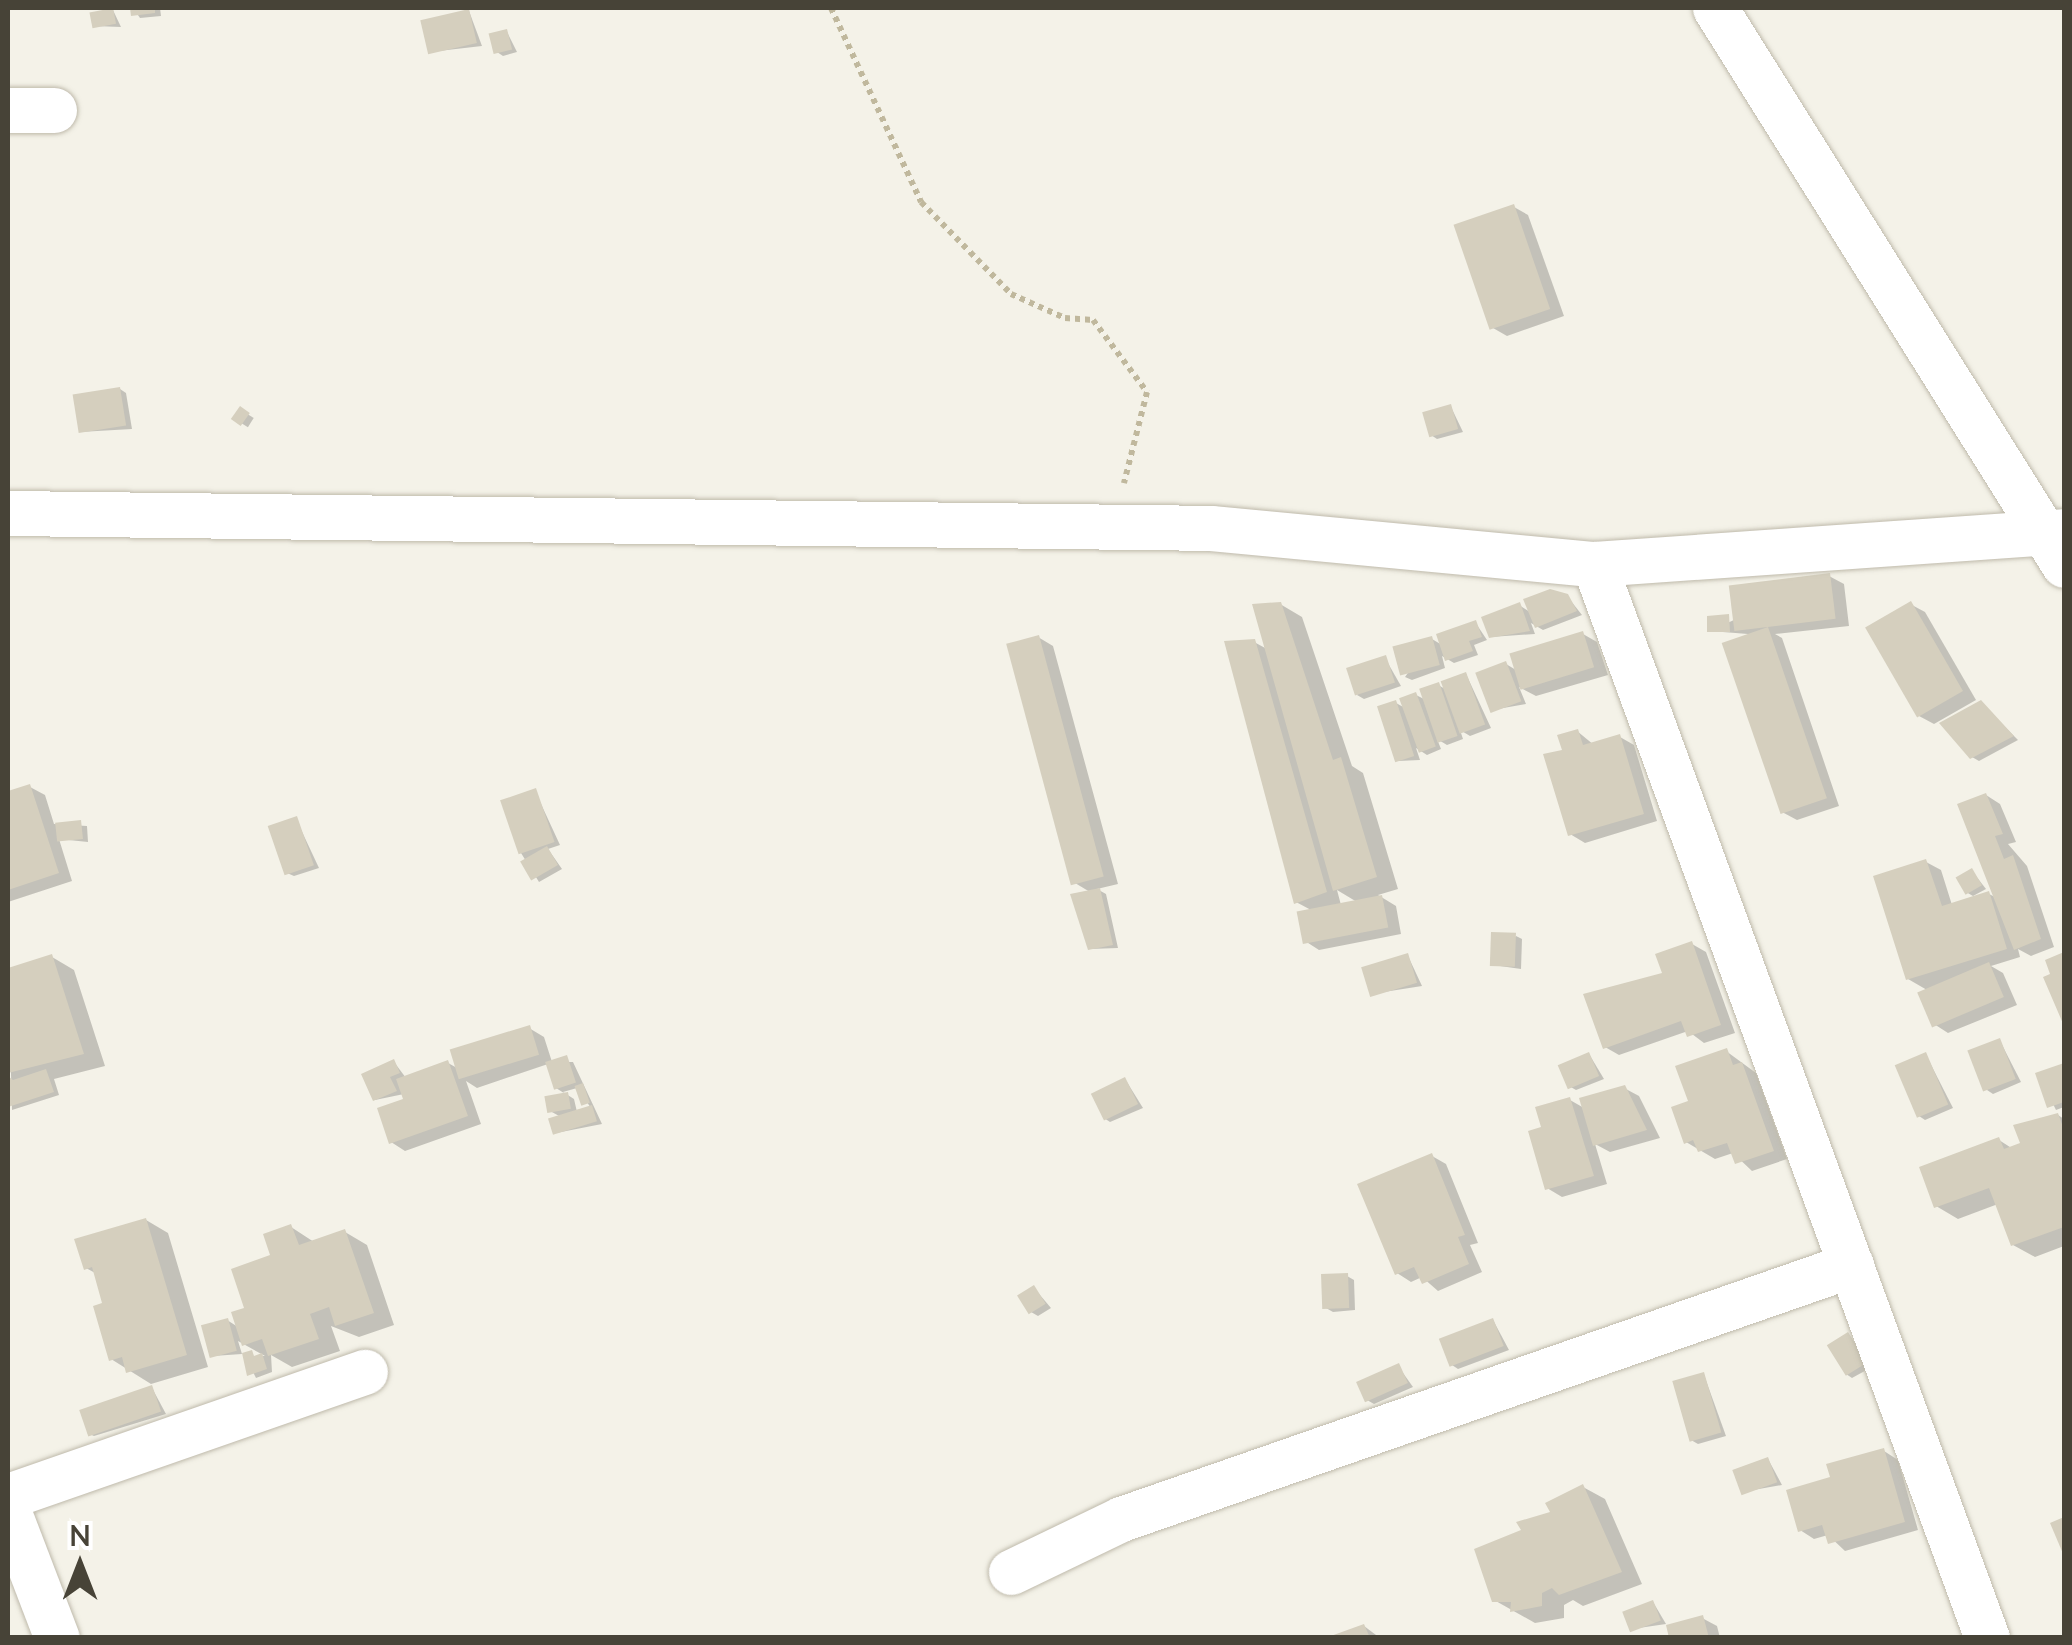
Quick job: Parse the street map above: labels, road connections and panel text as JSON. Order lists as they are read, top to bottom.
{
  "north": "top"
}
